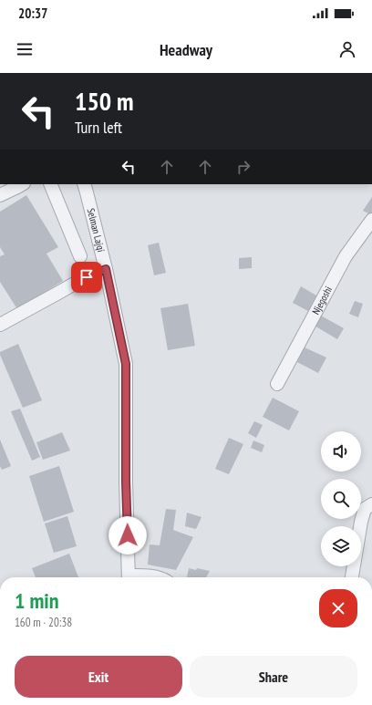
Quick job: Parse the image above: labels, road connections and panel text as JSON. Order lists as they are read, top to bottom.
{
  "streets": {
    "street": ["Selman Lajqi", "Njegoshi"]
  },
  "page": {
    "status": "20:37",
    "header": "Headway",
    "turn": ["150 m", "Turn left"],
    "heading": ["1 min", "160 m · 20:38"],
    "buttons": ["Exit", "Share"]
  }
}
